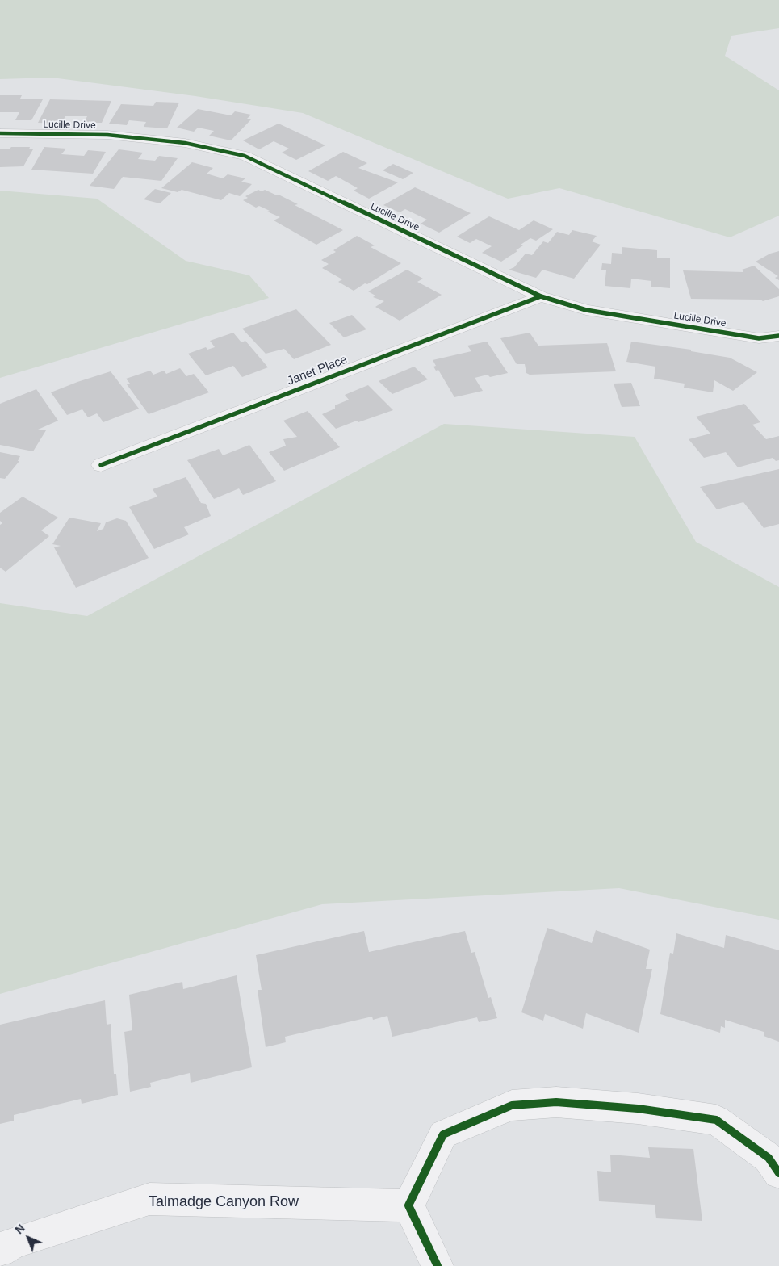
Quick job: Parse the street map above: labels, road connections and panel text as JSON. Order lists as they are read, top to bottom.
{
  "streets": {
    "street": ["Lucille Drive", "Janet Place", "Talmadge Canyon Row"]
  },
  "crossings": [
    ["Lucille Drive", "Janet Place"]
  ],
  "north": "top left"
}
